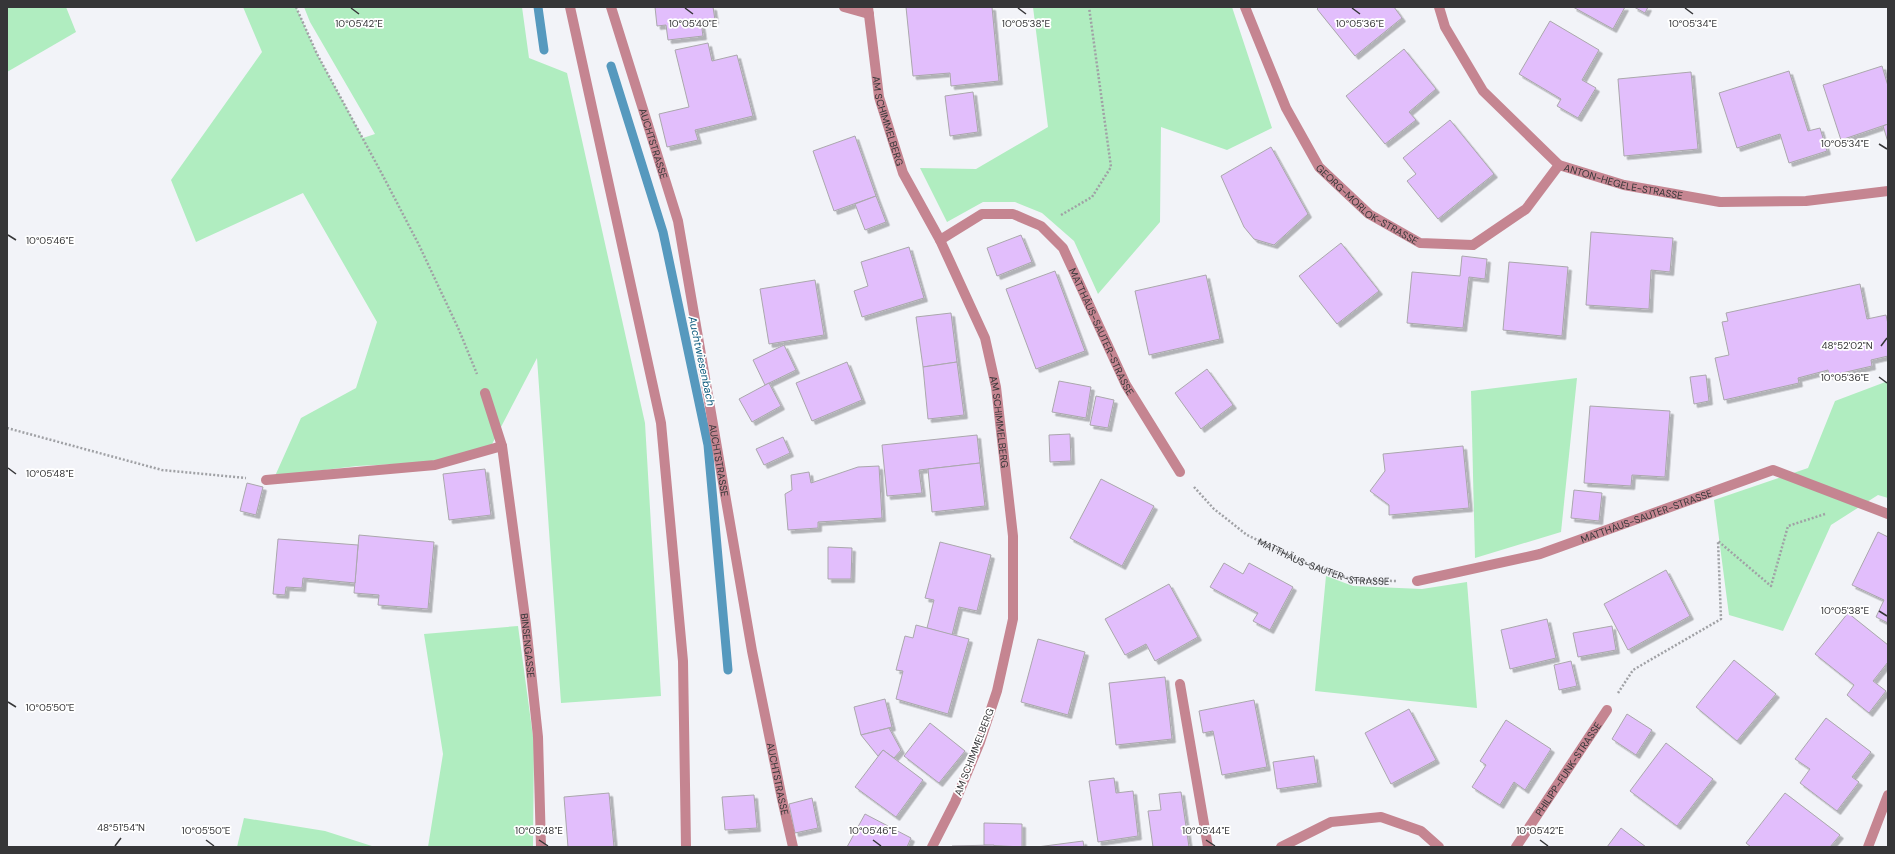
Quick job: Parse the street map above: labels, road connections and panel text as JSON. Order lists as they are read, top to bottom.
{
  "streets": {
    "street": [
      "AM SCHIMMELBERG",
      "AUCHTSTRASSE",
      "ANTON-HEGELE-STRASSE",
      "GEORG-MORLOK-STRASSE",
      "MATTHÄUS-SAUTER-STRASSE",
      "BINSENGASSE",
      "PHILIPP-FUNK-STRASSE"
    ]
  },
  "crossings": [
    ["AM SCHIMMELBERG", "MATTHÄUS-SAUTER-STRASSE"],
    ["ANTON-HEGELE-STRASSE", "GEORG-MORLOK-STRASSE"]
  ],
  "water": ["Auchtwiesenbach"],
  "coordinates": [
    "10°05'42\"E",
    "10°05'40\"E",
    "10°05'38\"E",
    "10°05'36\"E",
    "10°05'34\"E",
    "10°05'46\"E",
    "48°52'02\"N",
    "10°05'48\"E",
    "10°05'50\"E",
    "48°51'54\"N",
    "10°05'44\"E"
  ]
}
